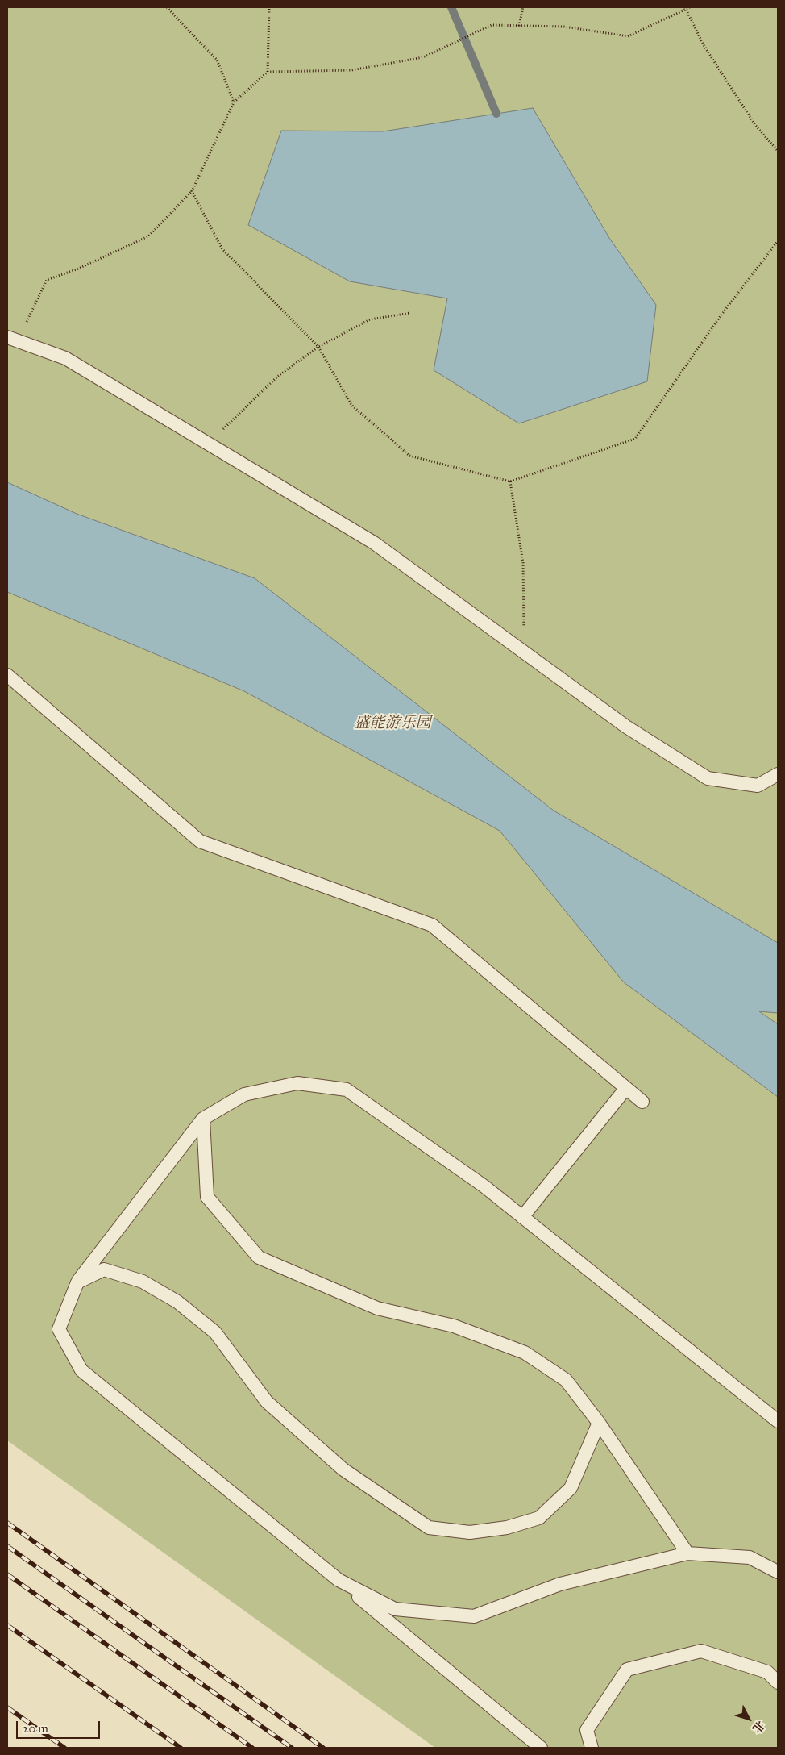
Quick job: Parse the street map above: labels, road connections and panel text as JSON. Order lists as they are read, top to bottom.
{
  "parks": ["盛能游乐园"],
  "scale_bar": "20 m",
  "north": "bottom right"
}
